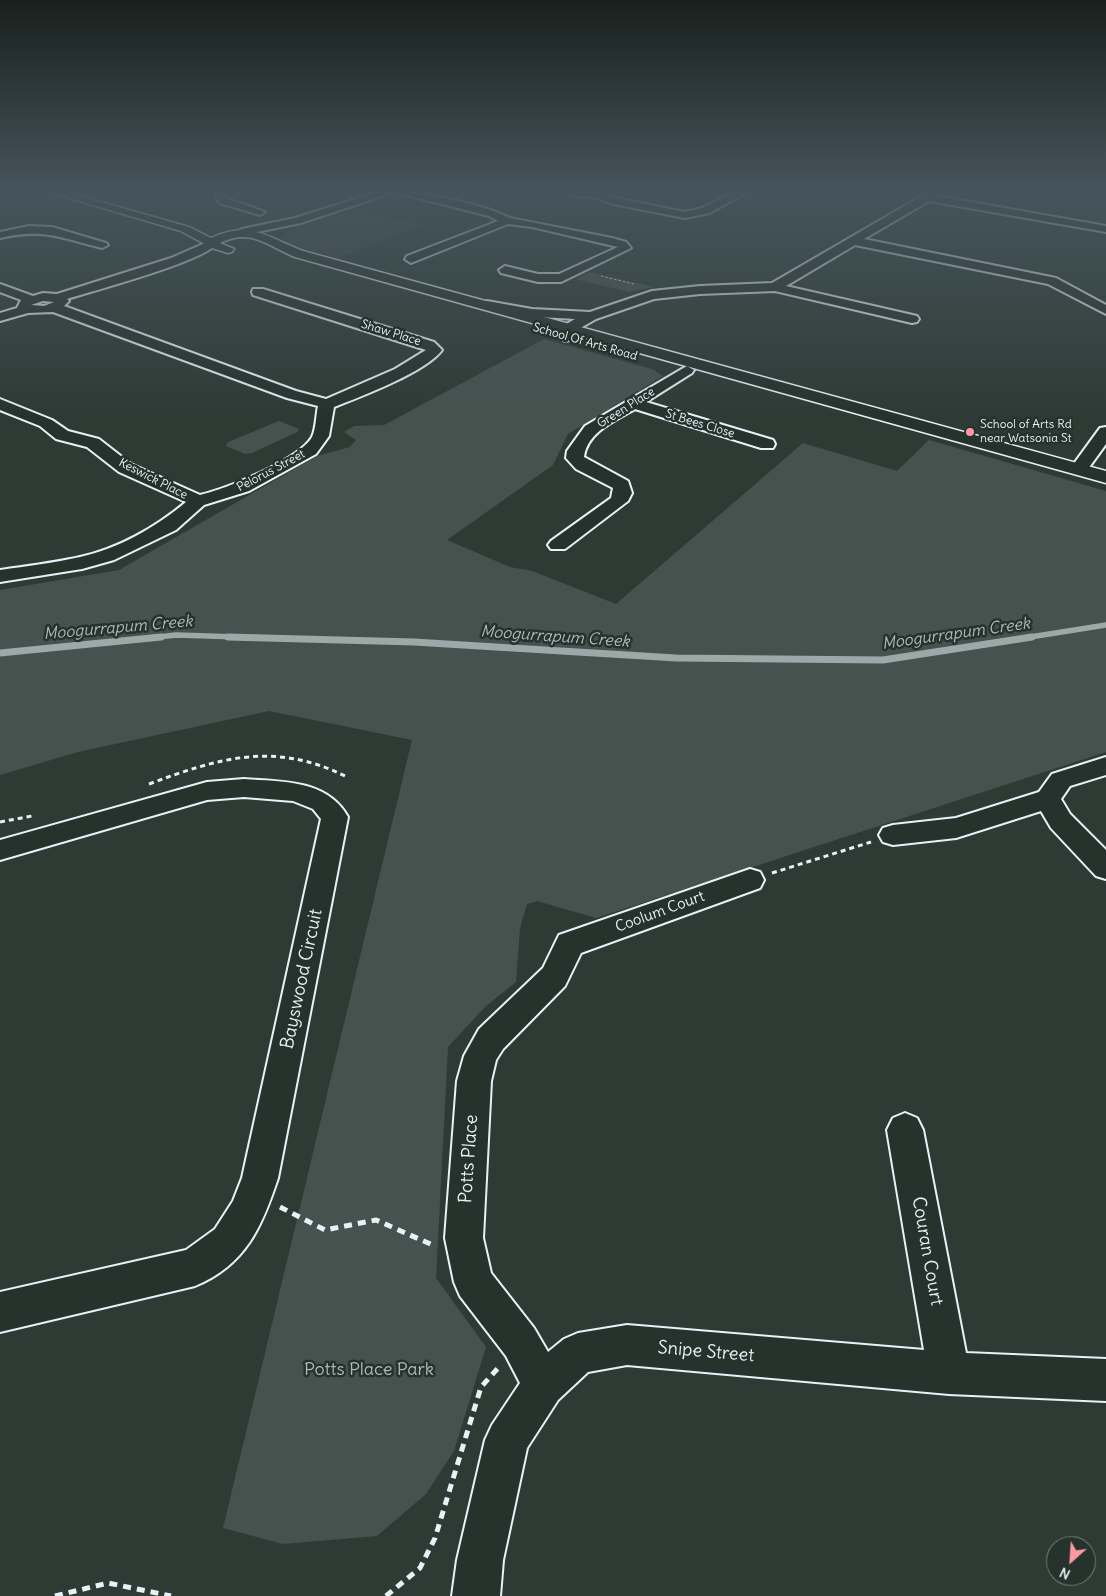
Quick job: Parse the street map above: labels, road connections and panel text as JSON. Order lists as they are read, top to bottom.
{
  "streets": {
    "street": [
      "Shaw Place",
      "School Of Arts Road",
      "Green Place",
      "St Bees Close",
      "Pelorus Street",
      "Keswick Place",
      "Coolum Court",
      "Bayswood Circuit",
      "Potts Place",
      "Couran Court",
      "Snipe Street"
    ]
  },
  "crossings": [
    ["Shaw Place", "Pelorus Street"],
    ["School Of Arts Road", "Green Place"],
    ["Green Place", "St Bees Close"],
    ["Pelorus Street", "Keswick Place"],
    ["Coolum Court", "Potts Place"],
    ["Potts Place", "Snipe Street"],
    ["Couran Court", "Snipe Street"]
  ],
  "water": ["Moogurrapum Creek"],
  "parks": ["Potts Place Park"],
  "places": ["School of Arts Rd near Watsonia St"],
  "north": "bottom left"
}
